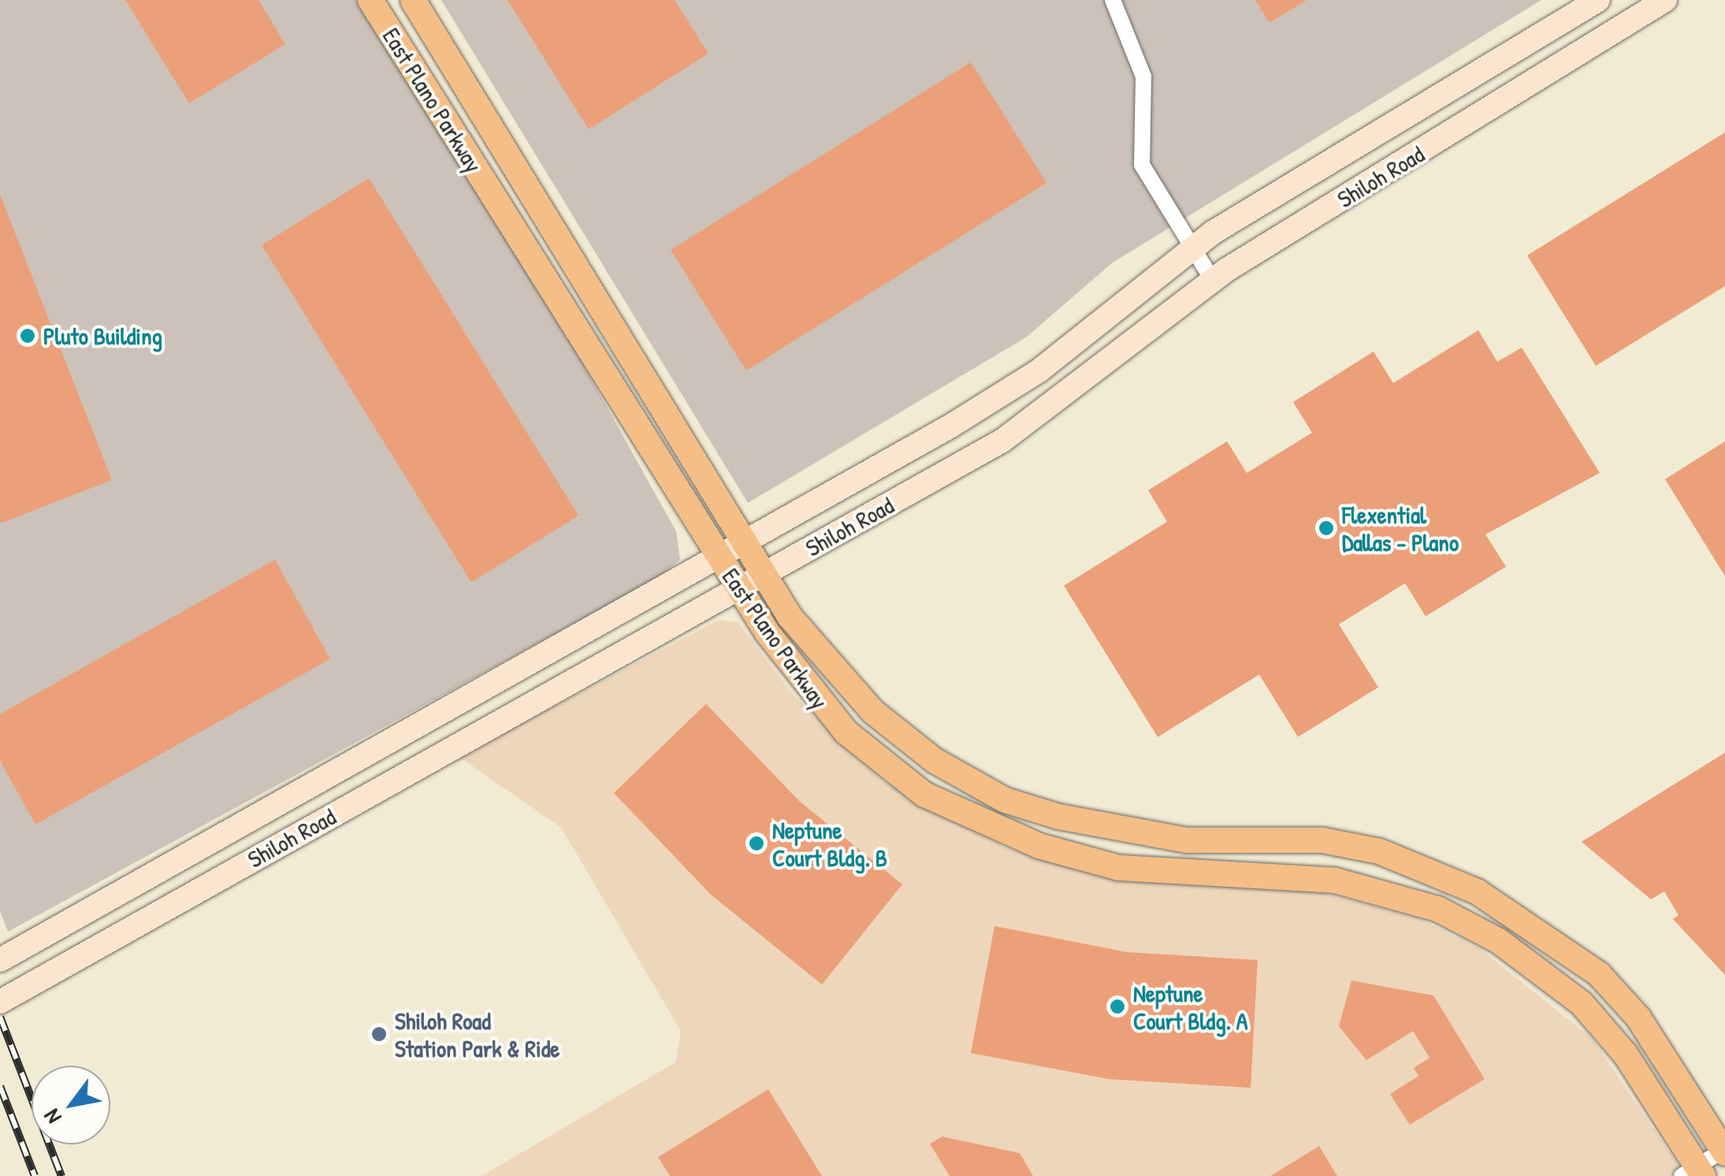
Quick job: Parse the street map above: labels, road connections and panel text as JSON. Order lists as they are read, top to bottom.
{
  "streets": {
    "main road": ["East Plano Parkway", "Shiloh Road"]
  },
  "crossings": [
    ["East Plano Parkway", "Shiloh Road"]
  ],
  "places": [
    "Pluto Building",
    "Flexential Dallas - Plano",
    "Neptune Court Bldg. B",
    "Neptune Court Bldg. A",
    "Shiloh Road Station Park & Ride"
  ],
  "north": "bottom left"
}
